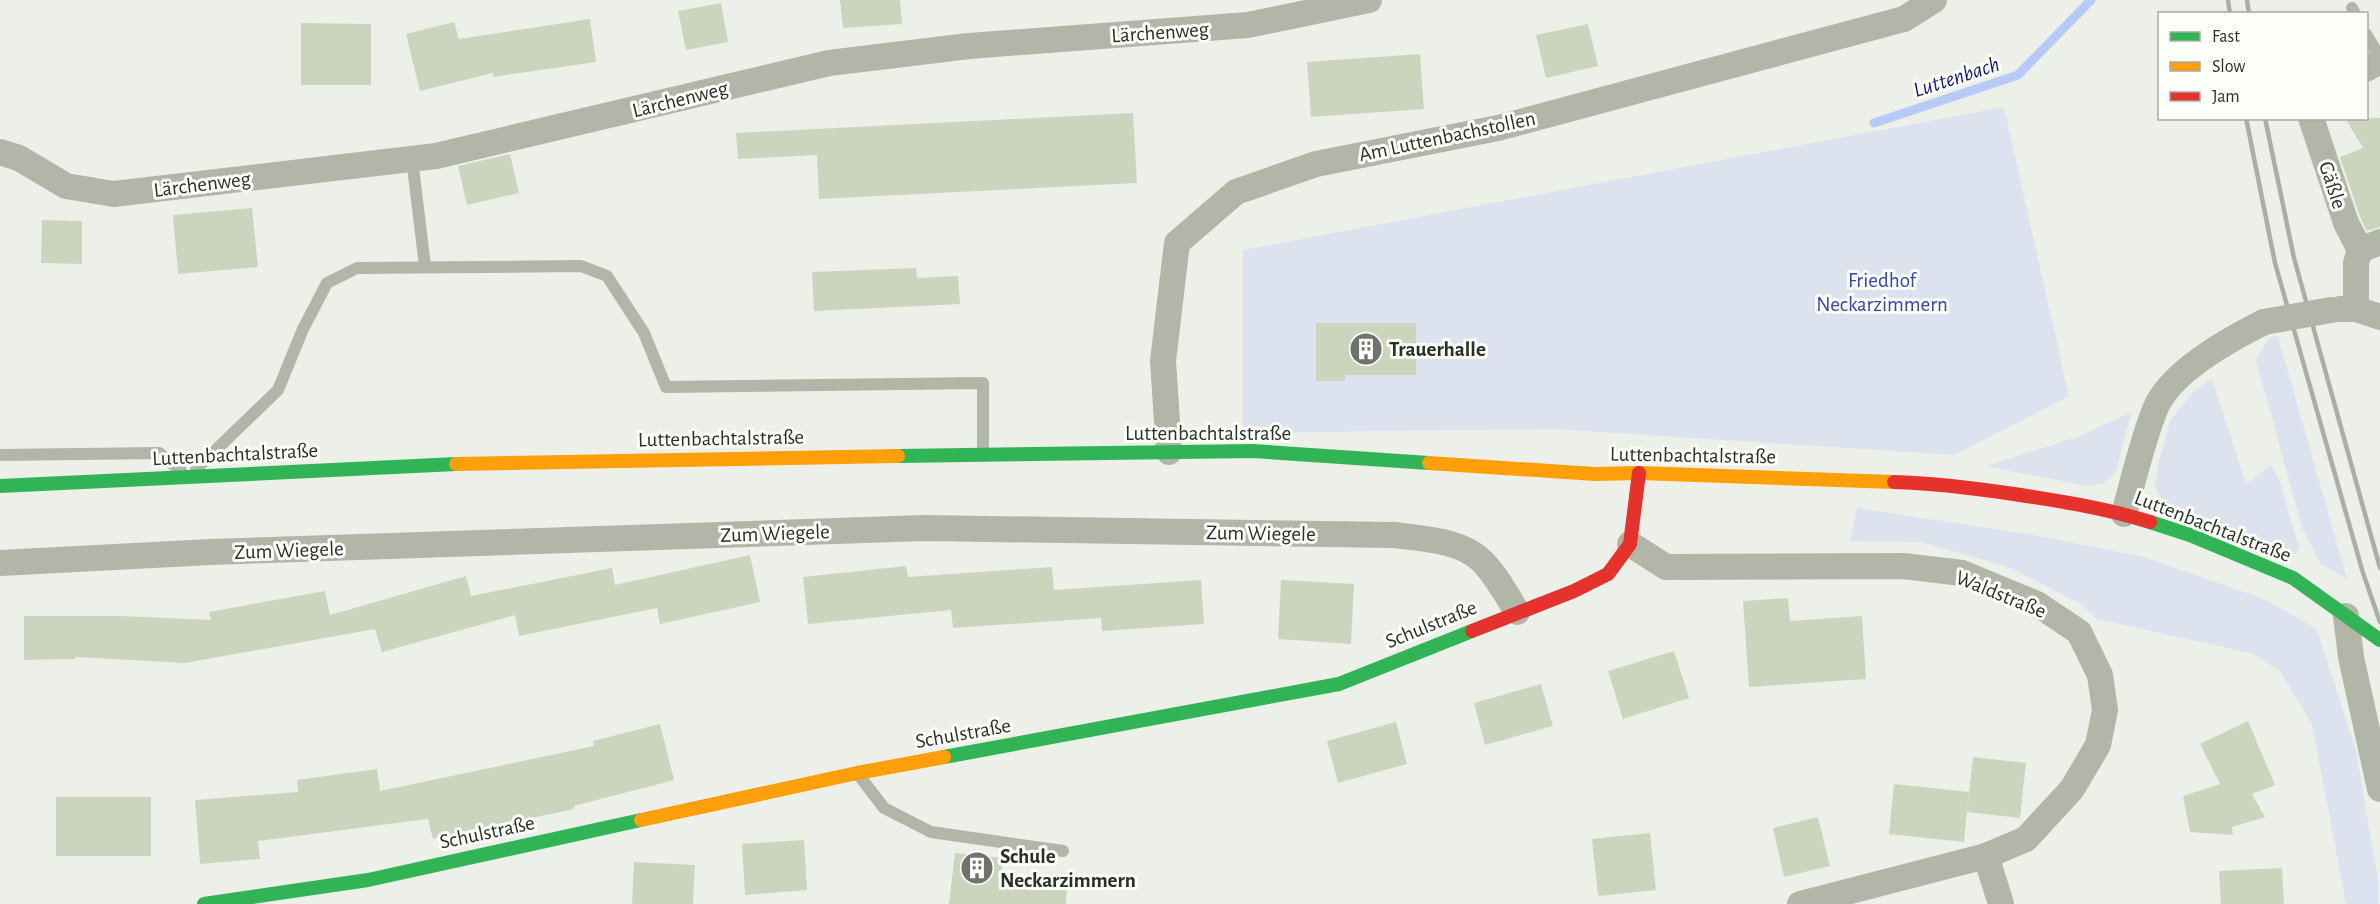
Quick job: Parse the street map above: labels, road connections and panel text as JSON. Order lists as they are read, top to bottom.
{
  "streets": {
    "street": [
      "Lärchenweg",
      "Am Luttenbachstollen",
      "Gäßle",
      "Luttenbachtalstraße",
      "Zum Wiegele",
      "Waldstraße",
      "Schulstraße"
    ]
  },
  "crossings": [
    ["Am Luttenbachstollen", "Luttenbachtalstraße"],
    ["Luttenbachtalstraße", "Schulstraße"],
    ["Zum Wiegele", "Schulstraße"],
    ["Waldstraße", "Schulstraße"]
  ],
  "water": ["Luttenbach"],
  "parks": ["Friedhof Neckarzimmern"],
  "places": {
    "building": ["Trauerhalle", "Schule Neckarzimmern"]
  },
  "legend": ["Fast", "Slow", "Jam"]
}
